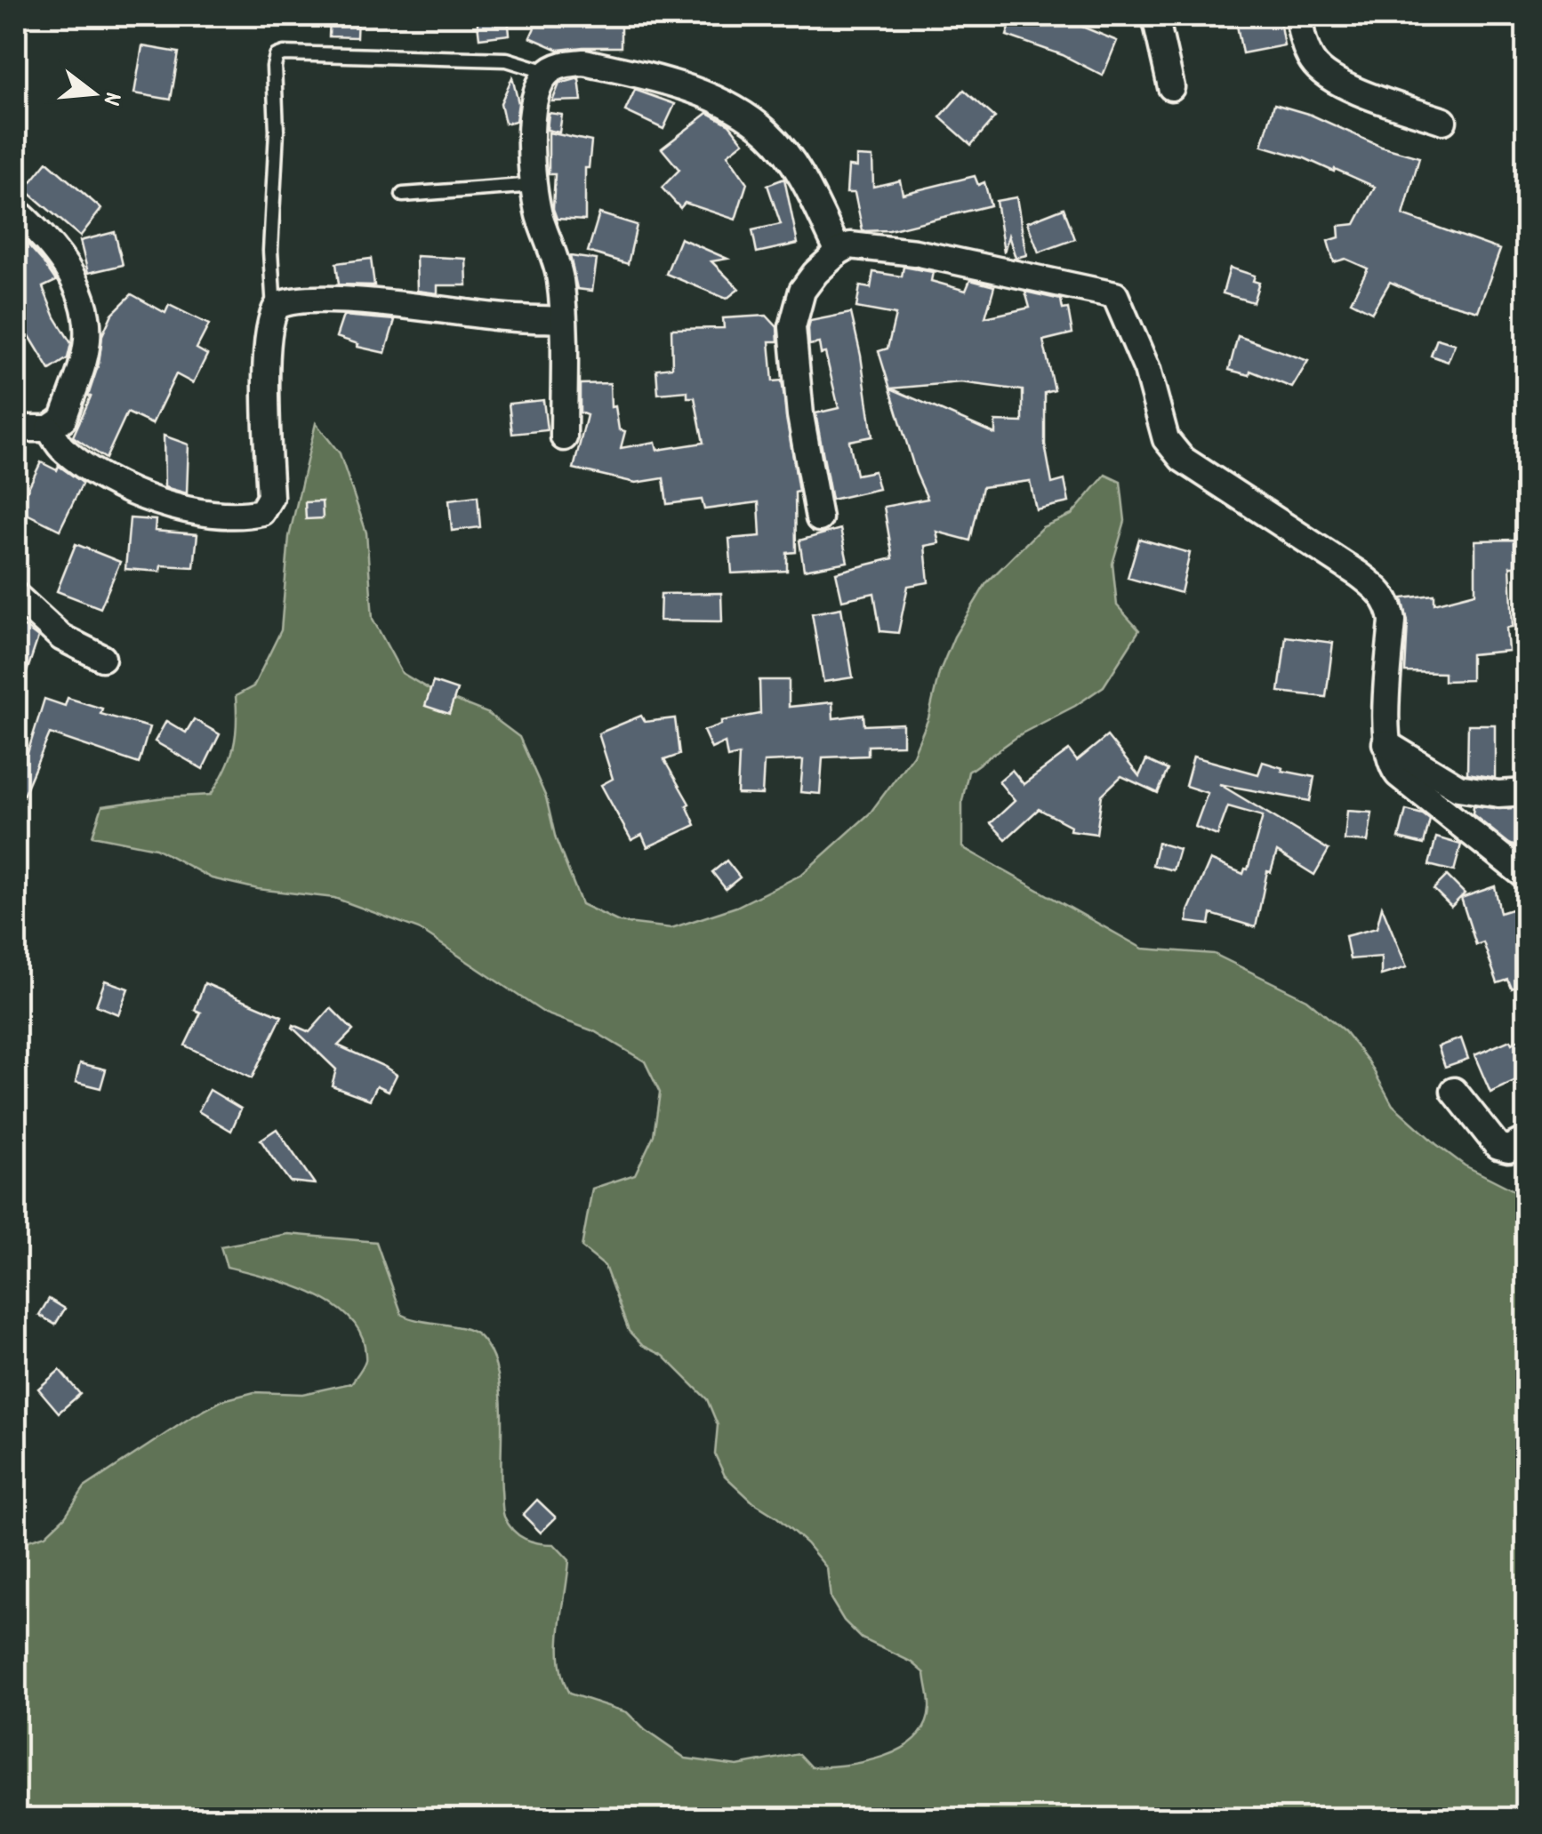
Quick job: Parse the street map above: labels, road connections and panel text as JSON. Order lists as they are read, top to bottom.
{
  "north": "right"
}
